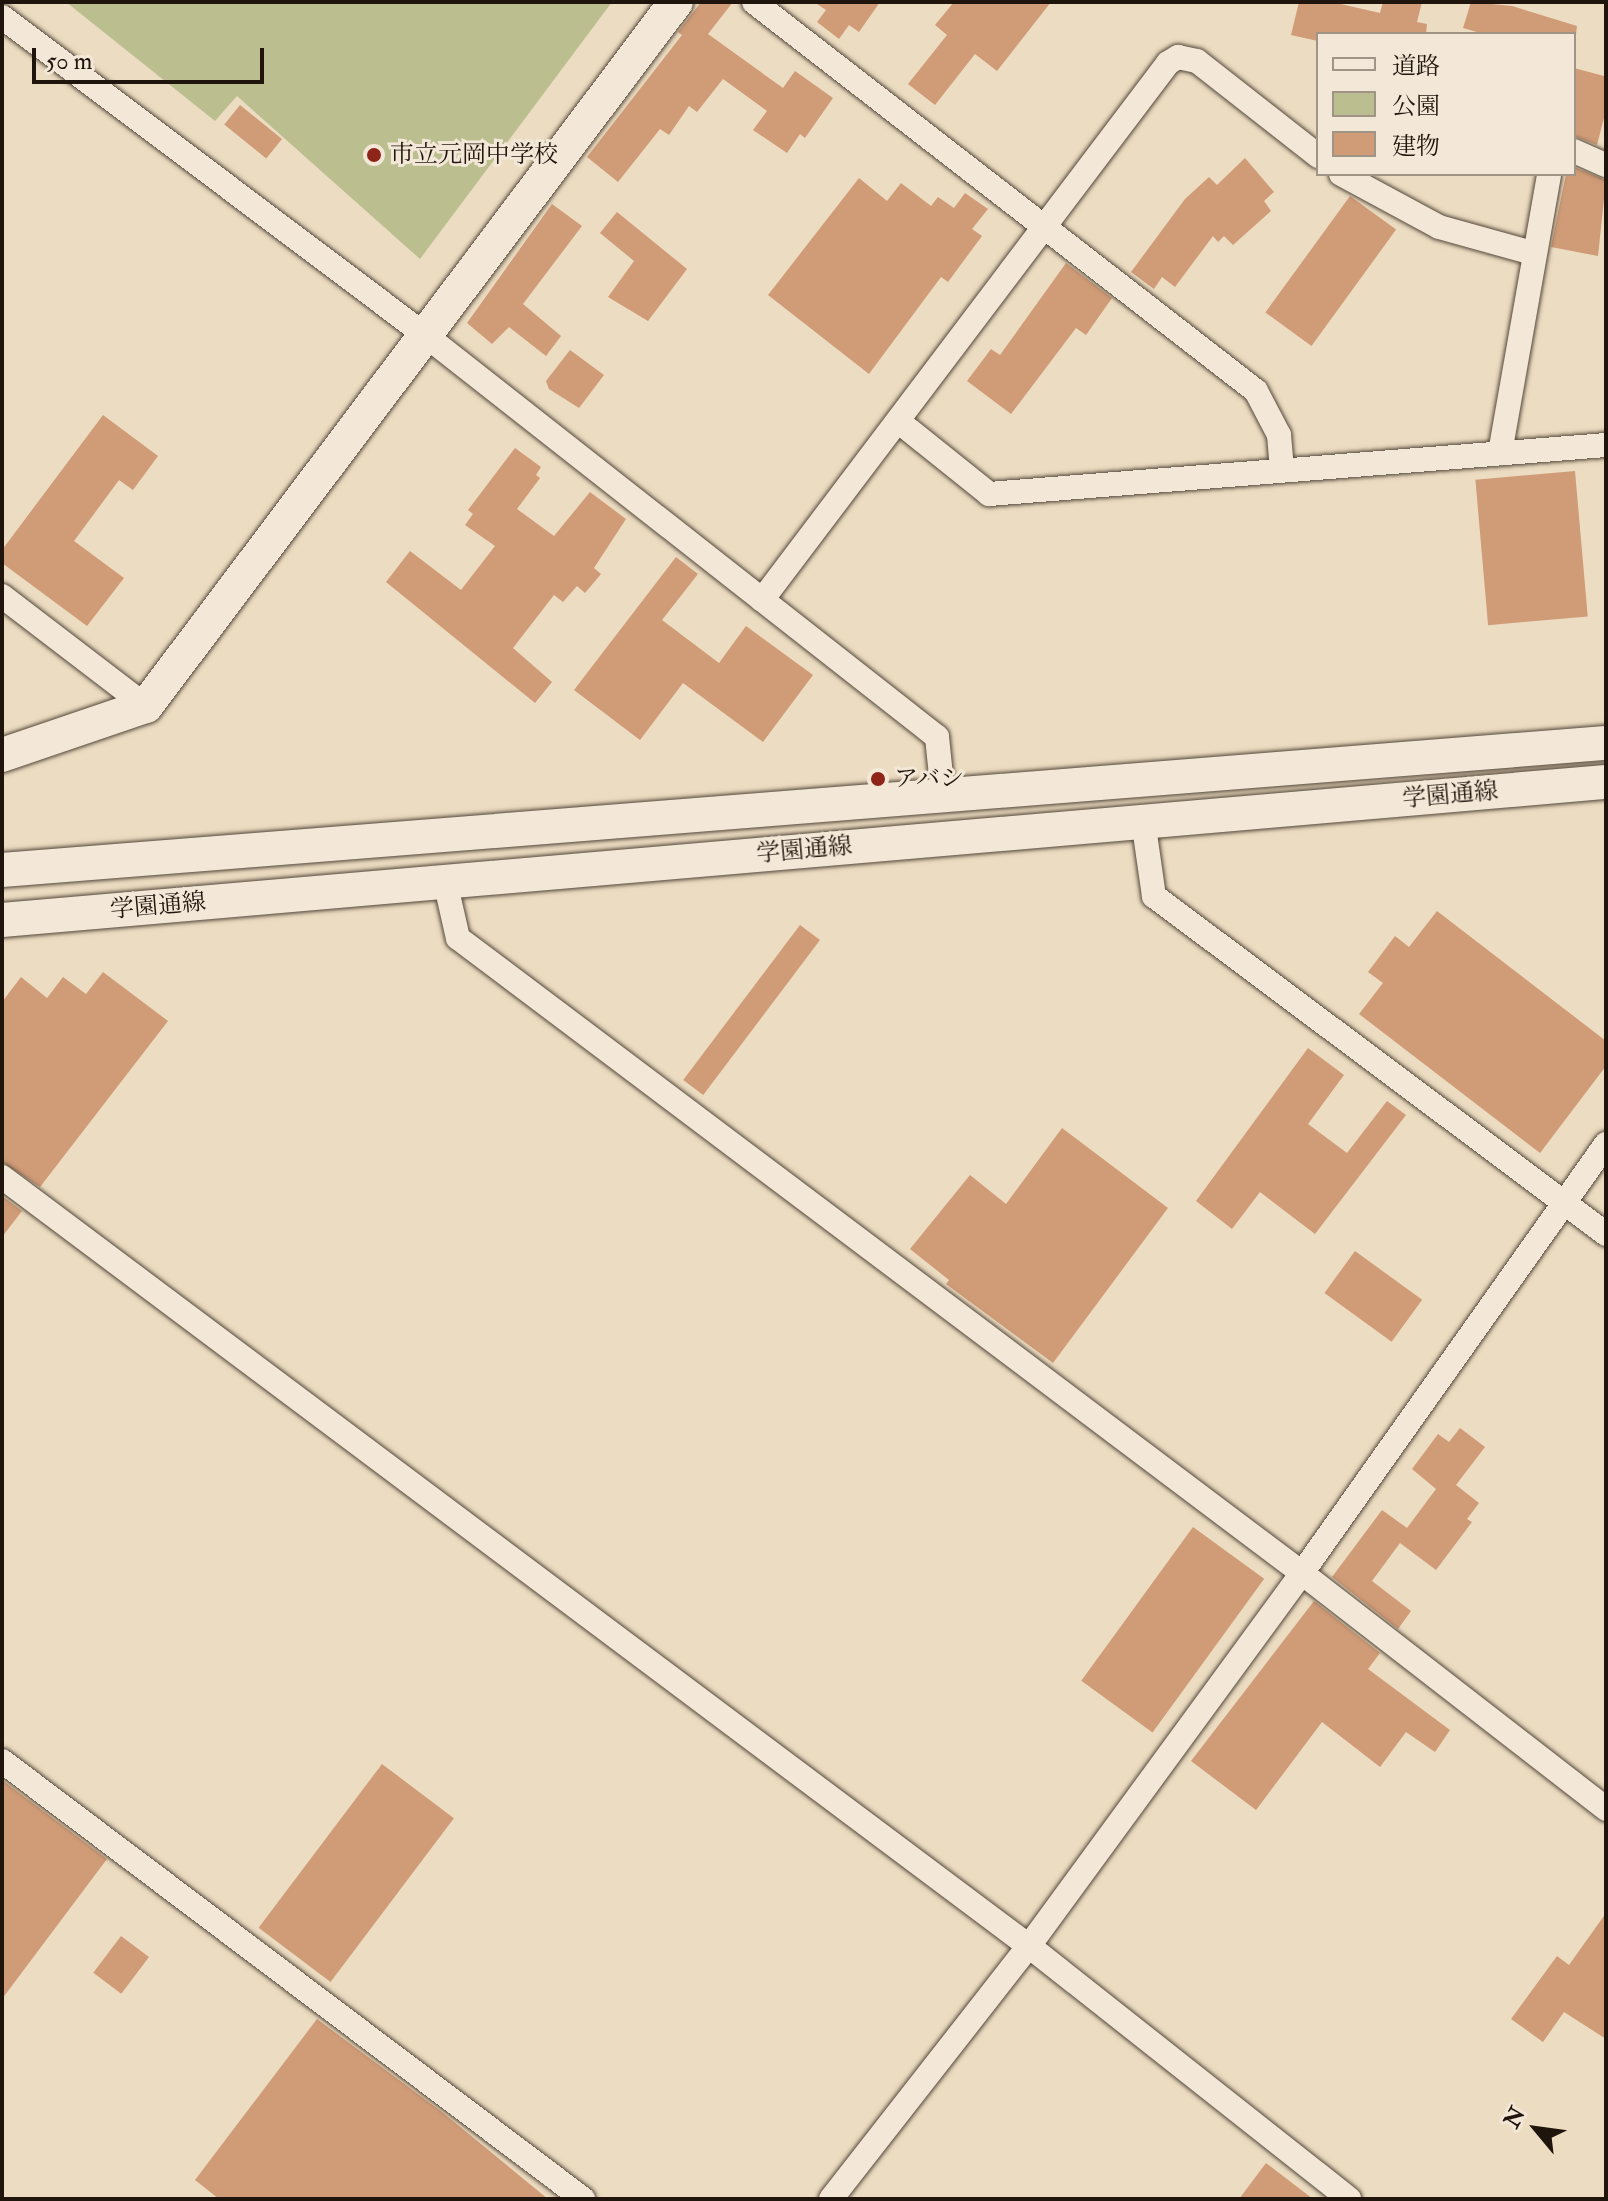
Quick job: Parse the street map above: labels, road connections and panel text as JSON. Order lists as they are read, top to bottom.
{
  "streets": {
    "street": ["学園通線"]
  },
  "places": ["市立元岡中学校", "アバシ"],
  "legend": ["道路", "公園", "建物"],
  "scale_bar": "50 m",
  "north": "top left"
}
